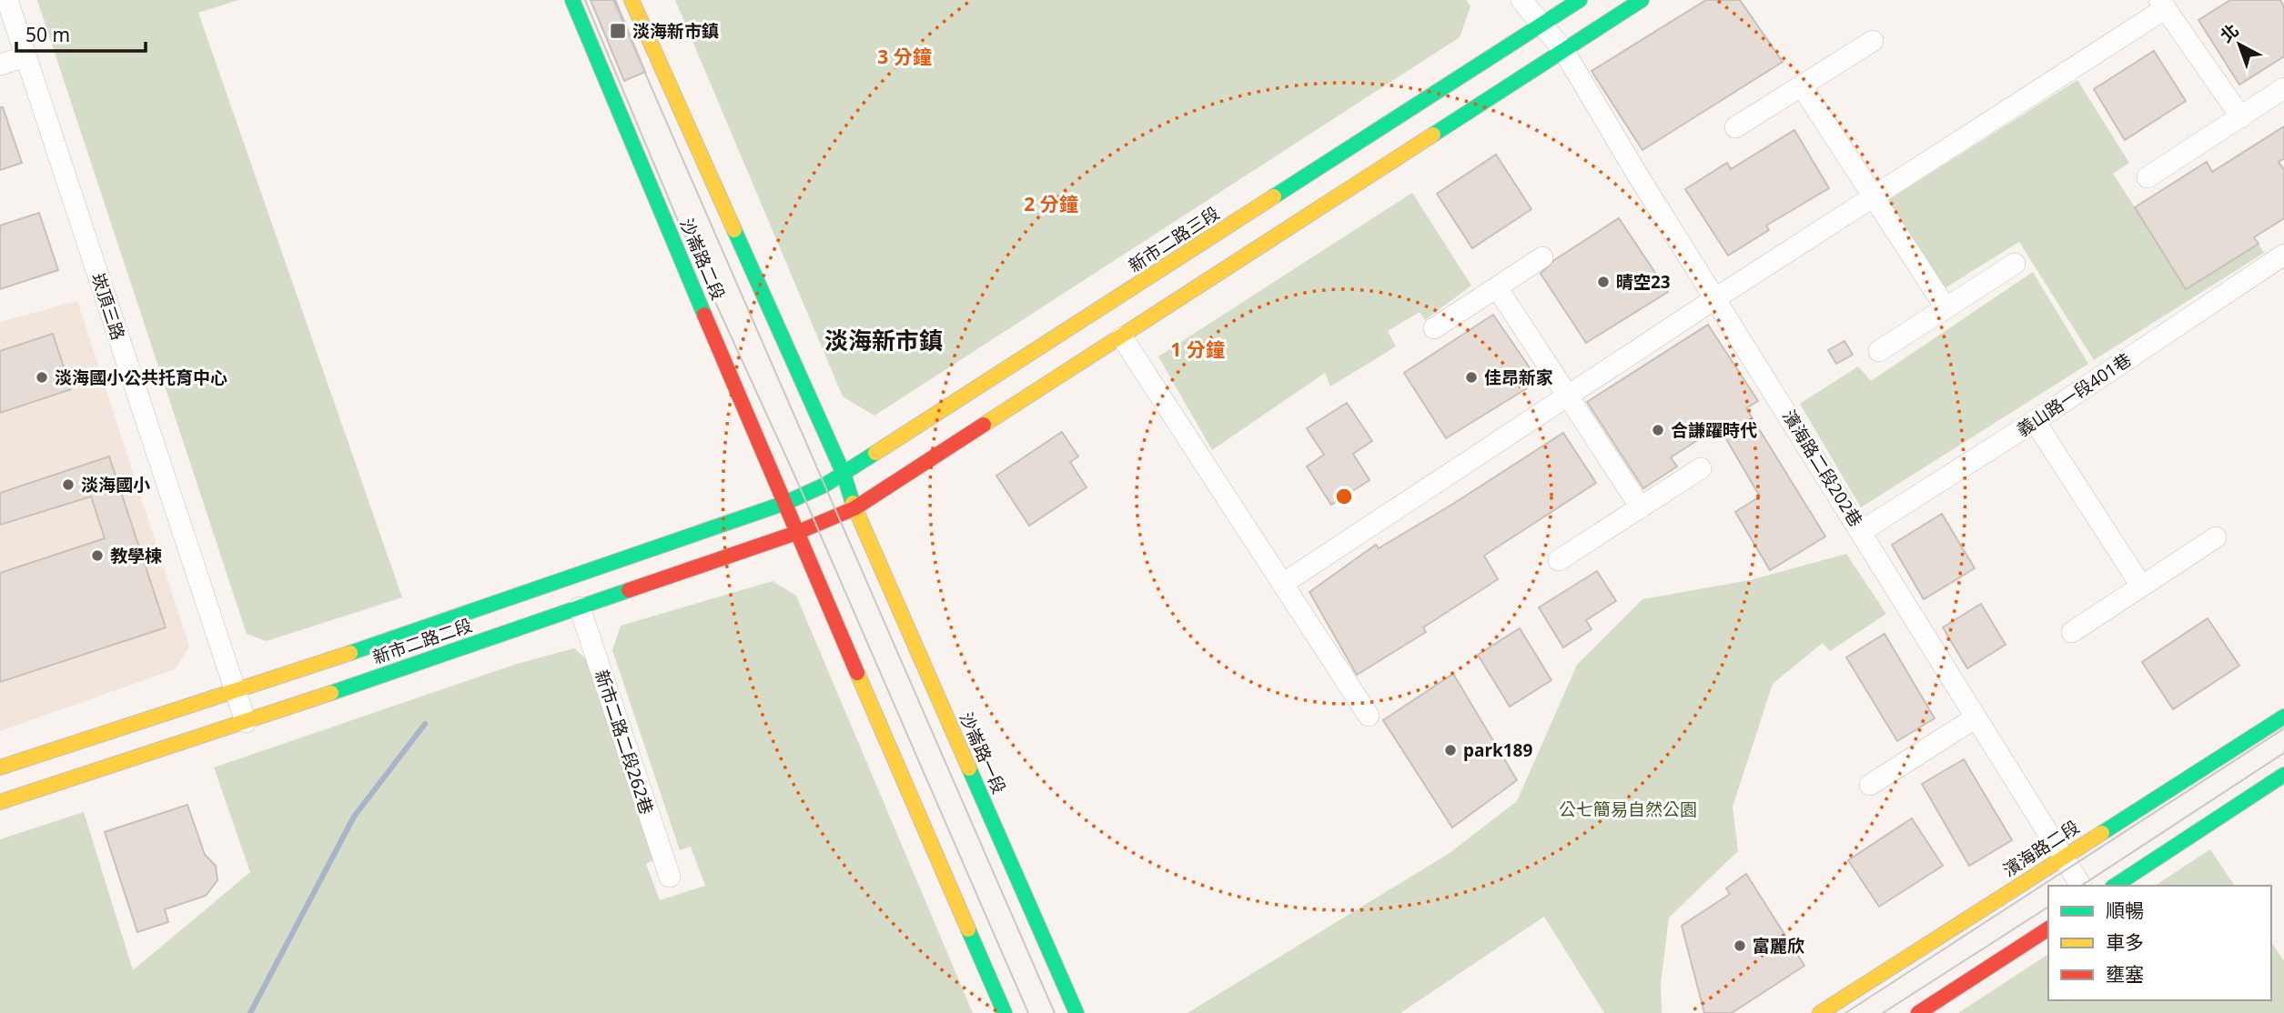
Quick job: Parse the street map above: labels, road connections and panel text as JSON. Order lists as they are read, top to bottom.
{
  "streets": {
    "street": [
      "新市二路三段",
      "沙崙路二段",
      "崁頂三路",
      "義山路一段401巷",
      "濱海路二段202巷",
      "新市二路二段",
      "新市二路二段262巷",
      "沙崙路一段",
      "濱海路二段"
    ]
  },
  "crossings": [
    ["新市二路三段", "沙崙路二段"],
    ["新市二路三段", "濱海路二段202巷"],
    ["新市二路三段", "新市二路二段"],
    ["沙崙路二段", "新市二路二段"],
    ["崁頂三路", "新市二路二段"],
    ["義山路一段401巷", "濱海路二段202巷"],
    ["濱海路二段202巷", "濱海路二段"],
    ["新市二路二段", "新市二路二段262巷"],
    ["新市二路二段", "沙崙路一段"]
  ],
  "districts": ["淡海新市鎮"],
  "parks": ["公七簡易自然公園"],
  "places": {
    "transit": ["淡海新市鎮"],
    "other": [
      "晴空23",
      "淡海國小公共托育中心",
      "佳昂新家",
      "合謙躍時代",
      "淡海國小",
      "教學棟",
      "park189",
      "富麗欣"
    ]
  },
  "legend": ["順暢", "車多", "壅塞"],
  "scale_bar": "50 m",
  "north": "top left",
  "rings": ["3 分鐘", "2 分鐘", "1 分鐘"]
}
